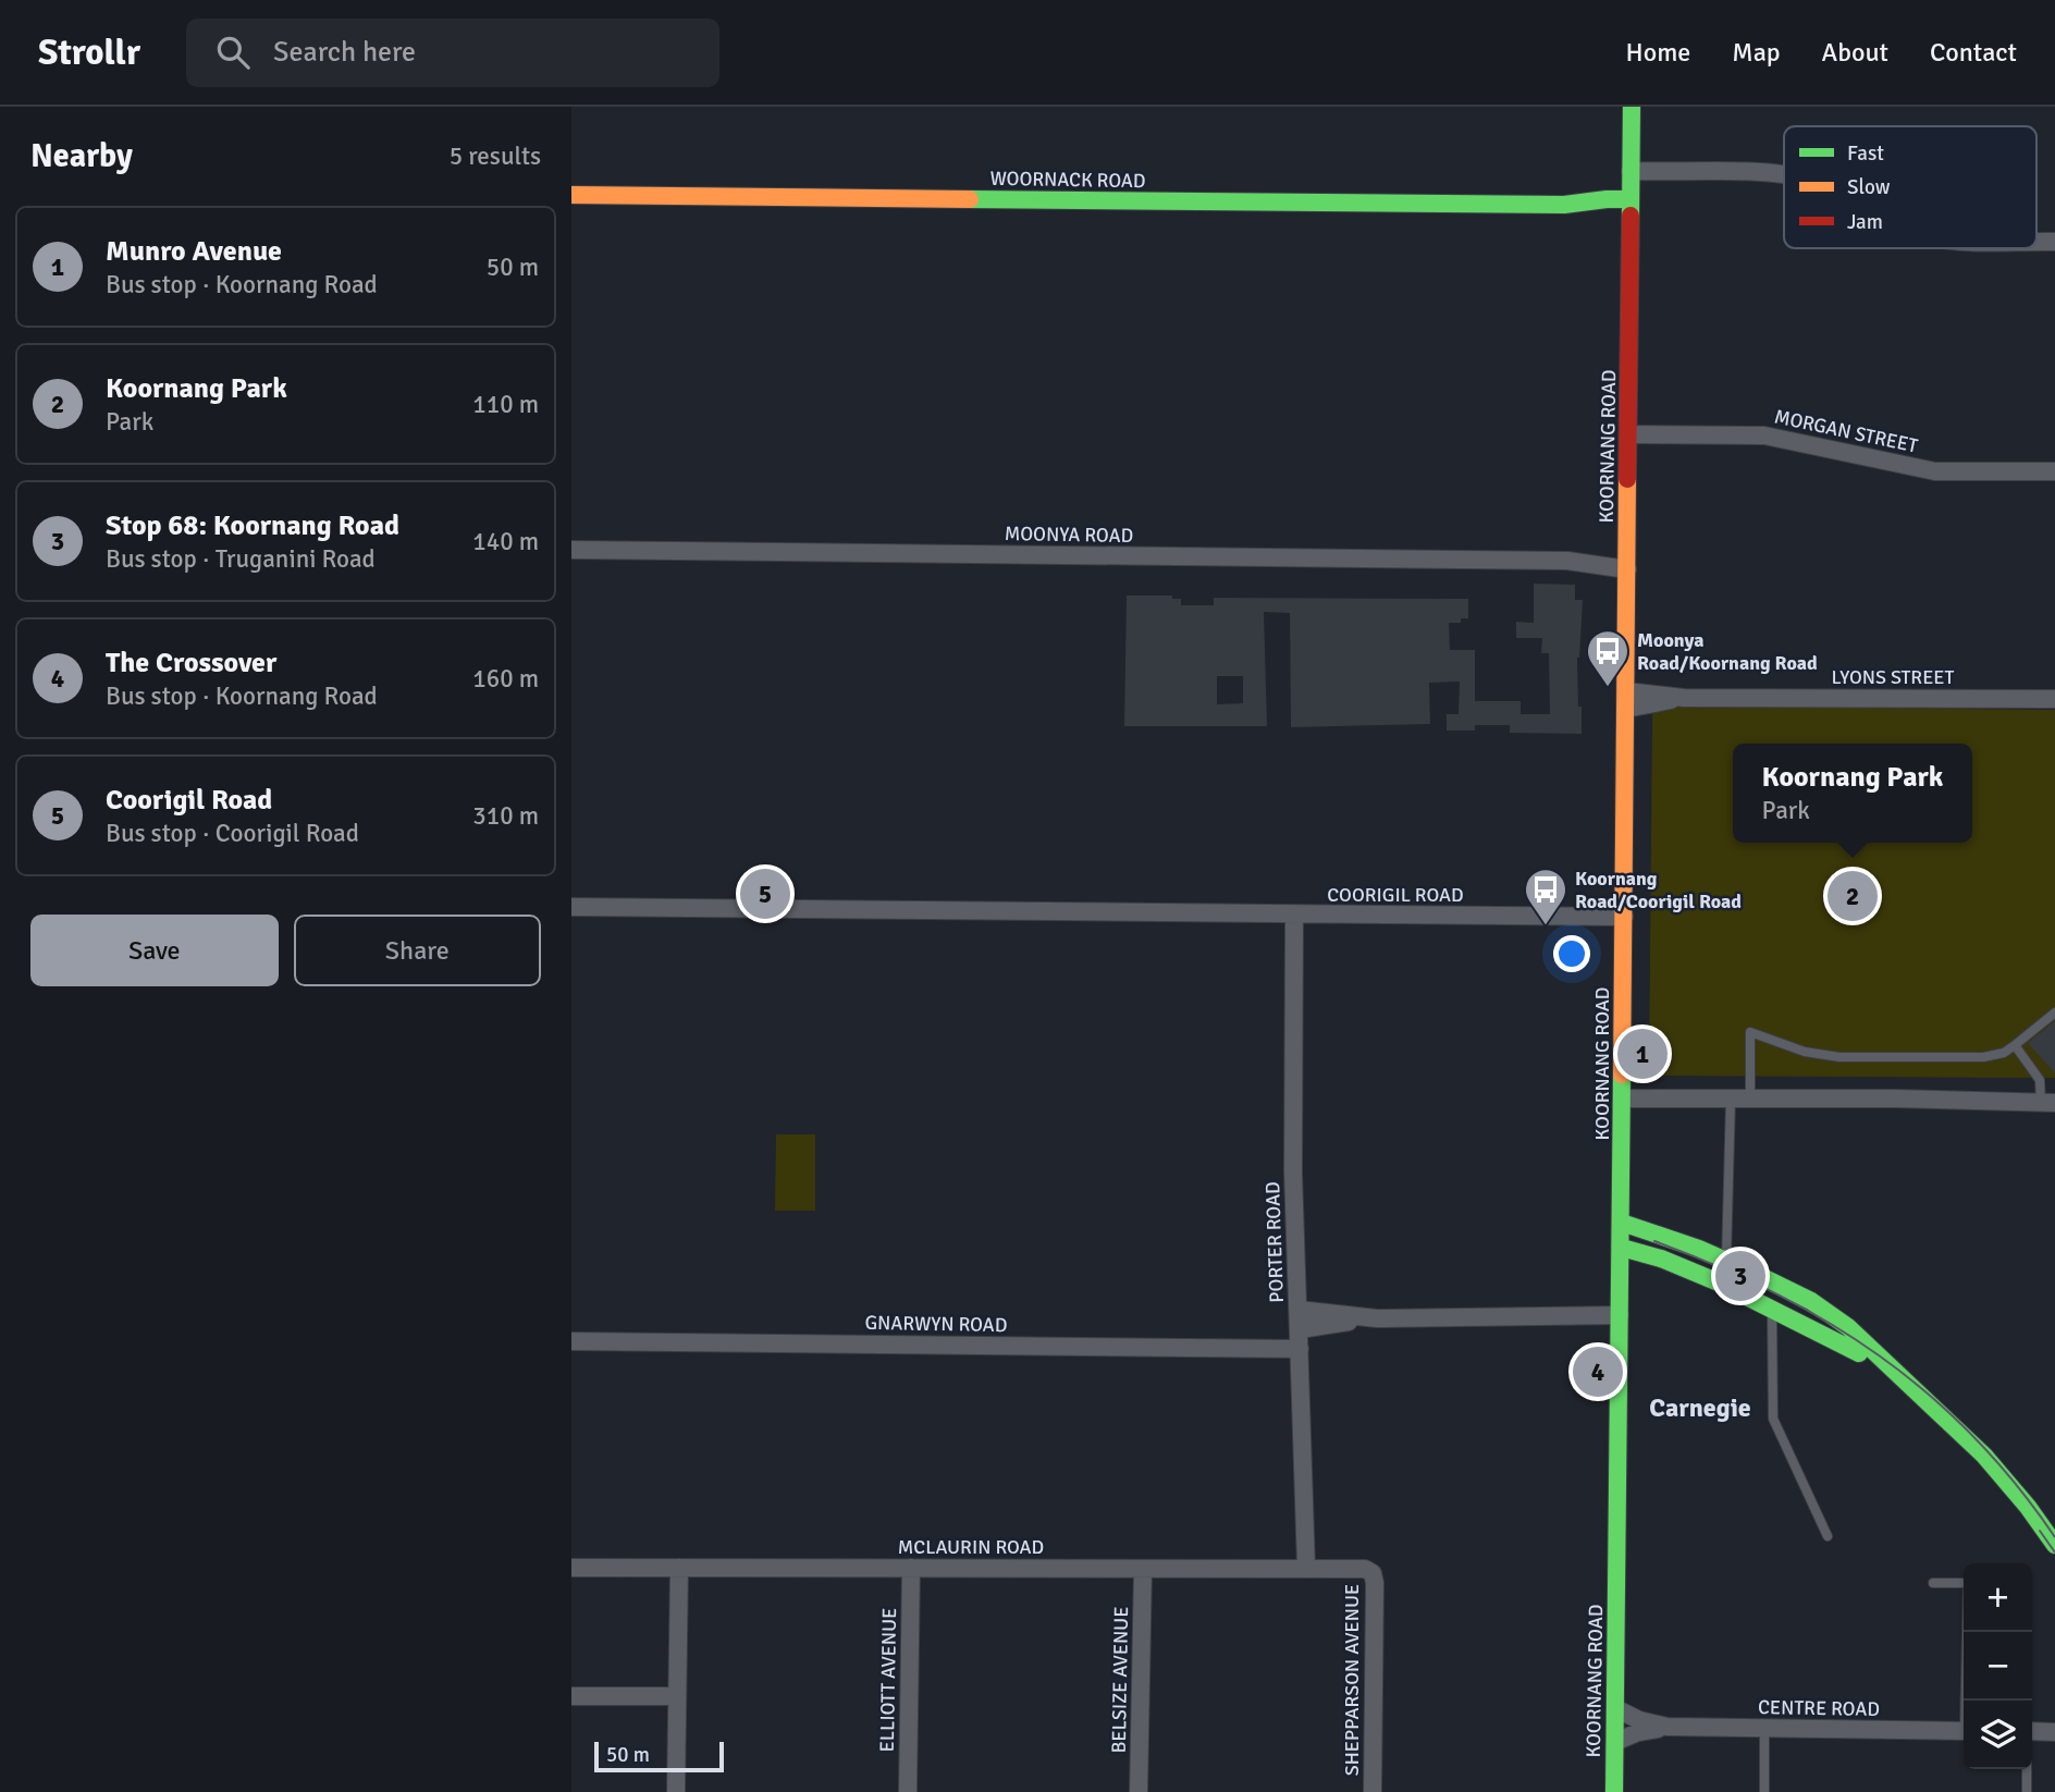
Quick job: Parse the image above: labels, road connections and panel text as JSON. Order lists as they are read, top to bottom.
{
  "streets": {
    "street": [
      "WOORNACK ROAD",
      "MORGAN STREET",
      "KOORNANG ROAD",
      "MOONYA ROAD",
      "LYONS STREET",
      "COORIGIL ROAD",
      "PORTER ROAD",
      "GNARWYN ROAD",
      "MCLAURIN ROAD",
      "ELLIOTT AVENUE",
      "BELSIZE AVENUE",
      "SHEPPARSON AVENUE",
      "CENTRE ROAD"
    ]
  },
  "crossings": [
    ["WOORNACK ROAD", "KOORNANG ROAD"],
    ["MORGAN STREET", "KOORNANG ROAD"],
    ["KOORNANG ROAD", "MOONYA ROAD"],
    ["KOORNANG ROAD", "LYONS STREET"],
    ["KOORNANG ROAD", "COORIGIL ROAD"],
    ["KOORNANG ROAD", "CENTRE ROAD"],
    ["COORIGIL ROAD", "PORTER ROAD"],
    ["PORTER ROAD", "GNARWYN ROAD"],
    ["PORTER ROAD", "MCLAURIN ROAD"],
    ["MCLAURIN ROAD", "ELLIOTT AVENUE"],
    ["MCLAURIN ROAD", "BELSIZE AVENUE"],
    ["MCLAURIN ROAD", "SHEPPARSON AVENUE"]
  ],
  "districts": ["Carnegie"],
  "places": {
    "bus stop": ["Moonya Road/Koornang Road", "Koornang Road/Coorigil Road"]
  },
  "legend": ["Fast", "Slow", "Jam"],
  "scale_bar": "50 m",
  "page": {
    "header": "Strollr",
    "search": "Search here",
    "nav": [
      "Home",
      "Map",
      "About",
      "Contact"
    ],
    "heading": ["Nearby", "5 results"],
    "list": [
      {
        "mark": "1",
        "name": "Munro Avenue",
        "note": "Bus stop · Koornang Road",
        "value": "50 m"
      },
      {
        "mark": "2",
        "name": "Koornang Park",
        "note": "Park",
        "value": "110 m"
      },
      {
        "mark": "3",
        "name": "Stop 68: Koornang Road",
        "note": "Bus stop · Truganini Road",
        "value": "140 m"
      },
      {
        "mark": "4",
        "name": "The Crossover",
        "note": "Bus stop · Koornang Road",
        "value": "160 m"
      },
      {
        "mark": "5",
        "name": "Coorigil Road",
        "note": "Bus stop · Coorigil Road",
        "value": "310 m"
      }
    ],
    "popup": ["Koornang Park", "Park"],
    "pins": [
      "5",
      "2",
      "1",
      "3",
      "4"
    ],
    "buttons": ["Save", "Share"],
    "map_buttons": ["+", "−"],
    "scale": "50 m"
  }
}
